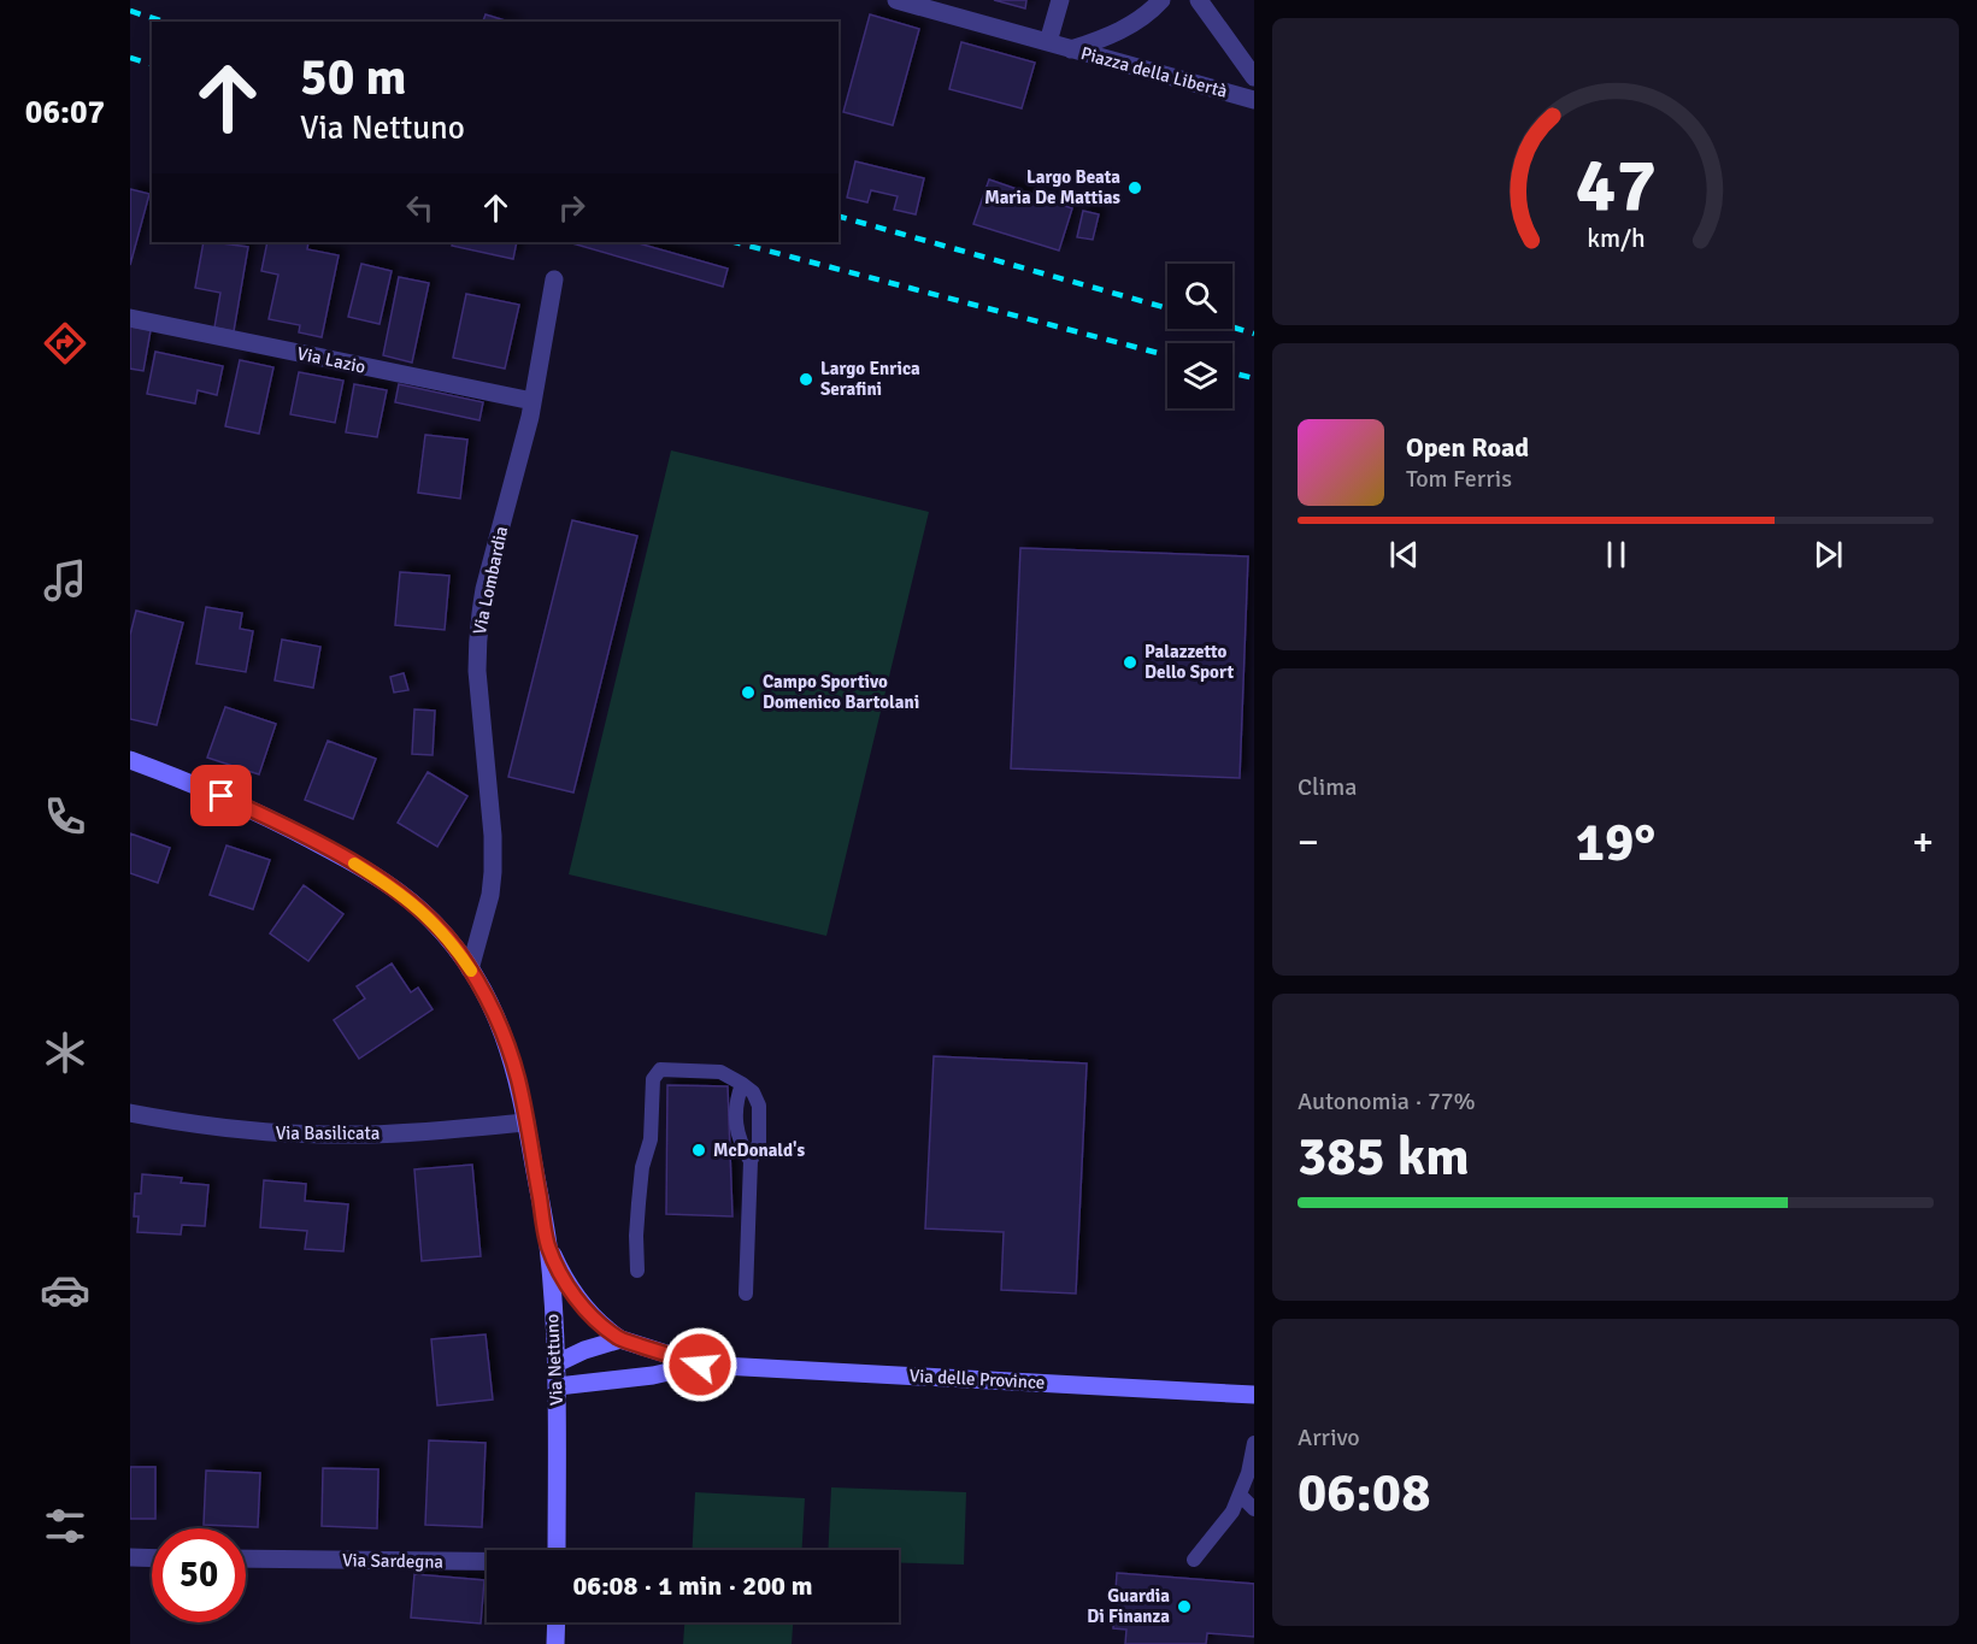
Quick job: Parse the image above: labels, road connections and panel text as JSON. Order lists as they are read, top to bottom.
{
  "streets": {
    "main road": ["Via Nettuno", "Via delle Province"],
    "street": [
      "Piazza della Libertà",
      "Via Lazio",
      "Via Lombardia",
      "Via Basilicata",
      "Via Sardegna"
    ]
  },
  "crossings": [
    ["Via Lazio", "Via Lombardia"],
    ["Via Lombardia", "Via Nettuno"],
    ["Via Basilicata", "Via Nettuno"],
    ["Via Nettuno", "Via delle Province"]
  ],
  "places": [
    "Largo Beata Maria De Mattias",
    "Largo Enrica Serafini",
    "Palazzetto Dello Sport",
    "Campo Sportivo Domenico Bartolani",
    "McDonald's",
    "Guardia Di Finanza"
  ],
  "page": {
    "tabs": "06:07",
    "turn": ["50 m", "Via Nettuno"],
    "song": ["Open Road", "Tom Ferris"],
    "tile": [
      "Clima",
      ["Autonomia · 77%", "385 km"],
      ["Arrivo", "06:08"]
    ],
    "heat": ["−", "19°", "+"],
    "limit": "50",
    "trip": "06:08 · 1 min · 200 m",
    "gauge": ["47", "km/h"]
  }
}
